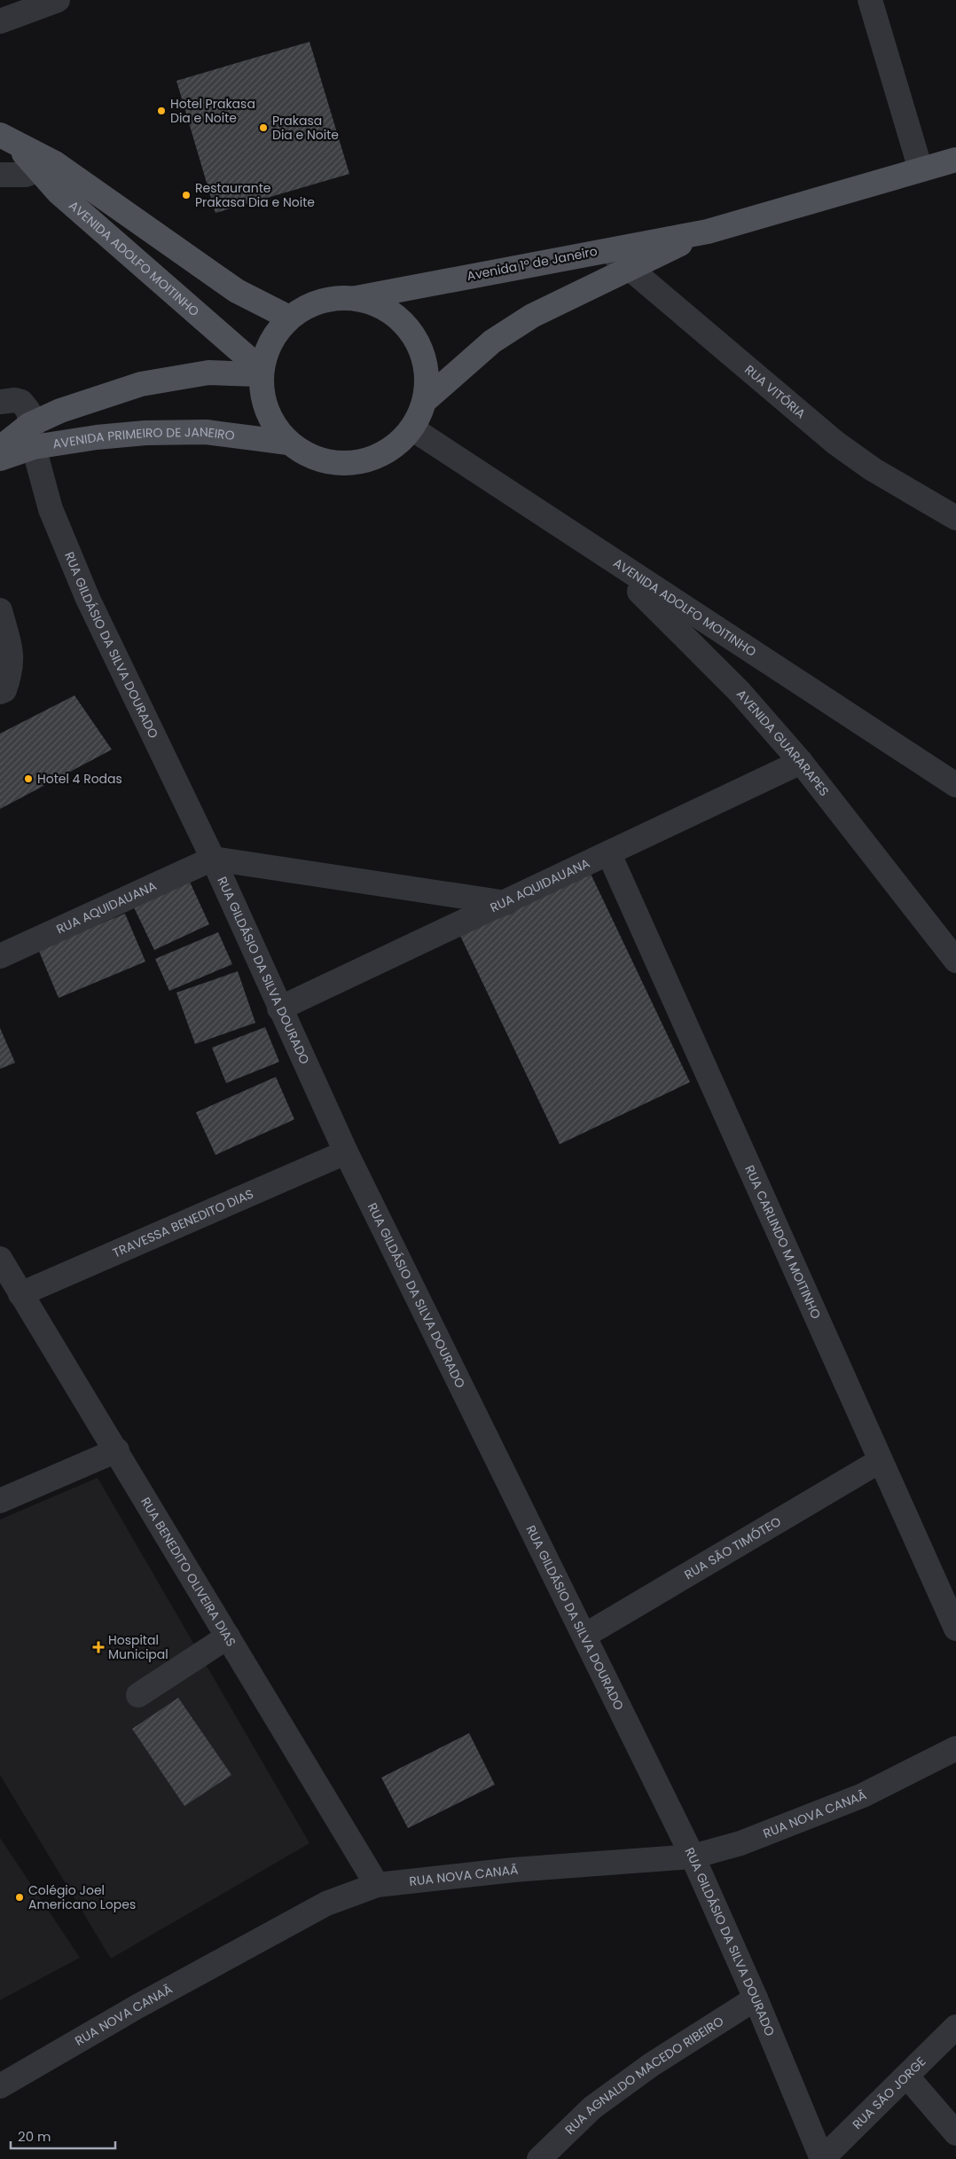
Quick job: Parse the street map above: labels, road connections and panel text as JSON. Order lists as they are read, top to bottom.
{
  "streets": {
    "main road": ["AVENIDA ADOLFO MOITINHO", "Avenida 1º de Janeiro", "AVENIDA PRIMEIRO DE JANEIRO"],
    "street": [
      "RUA VITÓRIA",
      "RUA GILDÁSIO DA SILVA DOURADO",
      "AVENIDA GUARARAPES",
      "RUA AQUIDAUANA",
      "TRAVESSA BENEDITO DIAS",
      "RUA CARLINDO M MOITINHO",
      "RUA SÃO TIMÓTEO",
      "RUA BENEDITO OLIVEIRA DIAS",
      "RUA NOVA CANAÃ",
      "RUA AGNALDO MACEDO RIBEIRO",
      "RUA SÃO JORGE"
    ]
  },
  "crossings": [
    ["AVENIDA ADOLFO MOITINHO", "Avenida 1º de Janeiro"],
    ["AVENIDA ADOLFO MOITINHO", "AVENIDA PRIMEIRO DE JANEIRO"],
    ["AVENIDA ADOLFO MOITINHO", "AVENIDA GUARARAPES"],
    ["Avenida 1º de Janeiro", "RUA VITÓRIA"],
    ["AVENIDA PRIMEIRO DE JANEIRO", "RUA GILDÁSIO DA SILVA DOURADO"],
    ["RUA GILDÁSIO DA SILVA DOURADO", "RUA AQUIDAUANA"],
    ["RUA GILDÁSIO DA SILVA DOURADO", "TRAVESSA BENEDITO DIAS"],
    ["RUA GILDÁSIO DA SILVA DOURADO", "RUA SÃO TIMÓTEO"],
    ["RUA GILDÁSIO DA SILVA DOURADO", "RUA NOVA CANAÃ"],
    ["RUA GILDÁSIO DA SILVA DOURADO", "RUA AGNALDO MACEDO RIBEIRO"],
    ["RUA GILDÁSIO DA SILVA DOURADO", "RUA SÃO JORGE"],
    ["AVENIDA GUARARAPES", "RUA AQUIDAUANA"],
    ["RUA AQUIDAUANA", "RUA CARLINDO M MOITINHO"],
    ["TRAVESSA BENEDITO DIAS", "RUA BENEDITO OLIVEIRA DIAS"],
    ["RUA CARLINDO M MOITINHO", "RUA SÃO TIMÓTEO"],
    ["RUA BENEDITO OLIVEIRA DIAS", "RUA NOVA CANAÃ"]
  ],
  "places": {
    "other": [
      "Hotel Prakasa Dia e Noite",
      "Prakasa Dia e Noite",
      "Restaurante Prakasa Dia e Noite",
      "Hotel 4 Rodas",
      "Colégio Joel Americano Lopes"
    ],
    "health": ["Hospital Municipal"]
  },
  "scale_bar": "20 m"
}
